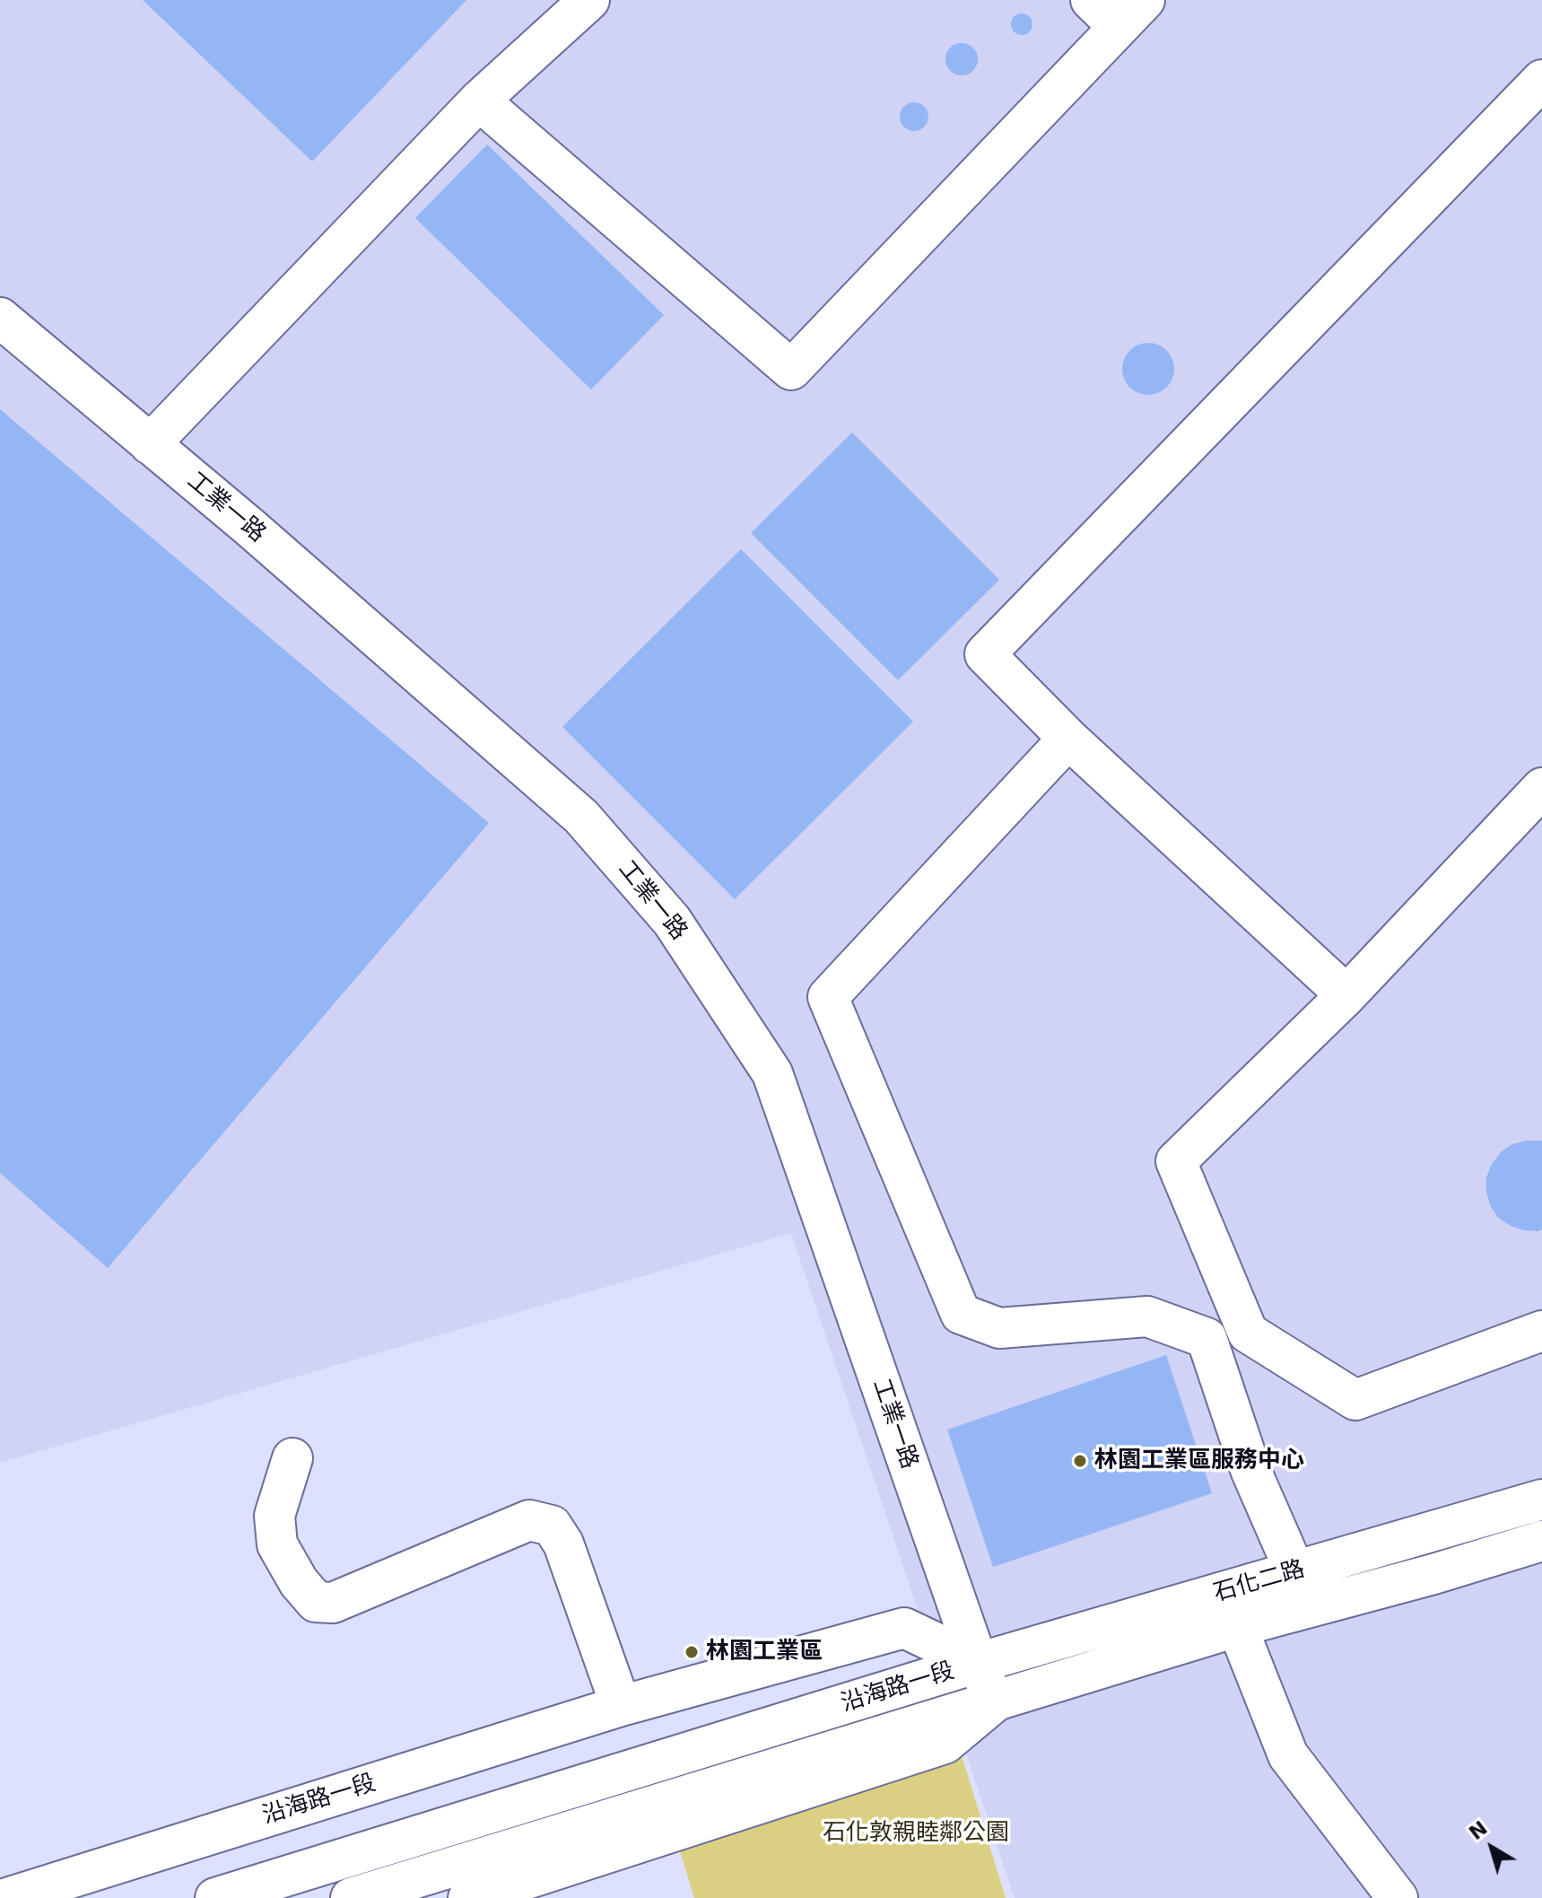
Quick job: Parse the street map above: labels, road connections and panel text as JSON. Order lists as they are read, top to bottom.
{
  "streets": {
    "street": ["工業一路", "石化二路", "沿海路一段"]
  },
  "crossings": [
    ["工業一路", "石化二路"],
    ["工業一路", "沿海路一段"],
    ["石化二路", "沿海路一段"]
  ],
  "parks": ["石化敦親睦鄰公園"],
  "places": ["林園工業區服務中心", "林園工業區"],
  "north": "top left"
}
